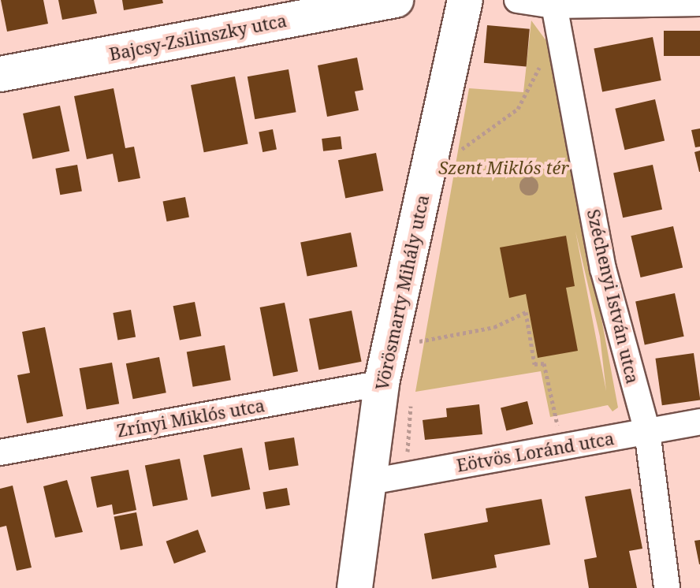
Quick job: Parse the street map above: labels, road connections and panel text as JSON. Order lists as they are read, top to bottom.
{
  "streets": {
    "street": [
      "Bajcsy-Zsilinszky utca",
      "Vörösmarty Mihály utca",
      "Széchenyi István utca",
      "Zrínyi Miklós utca",
      "Eötvös Loránd utca"
    ]
  },
  "crossings": [
    ["Vörösmarty Mihály utca", "Zrínyi Miklós utca"],
    ["Vörösmarty Mihály utca", "Eötvös Loránd utca"],
    ["Széchenyi István utca", "Eötvös Loránd utca"]
  ],
  "parks": ["Szent Miklós tér"]
}
